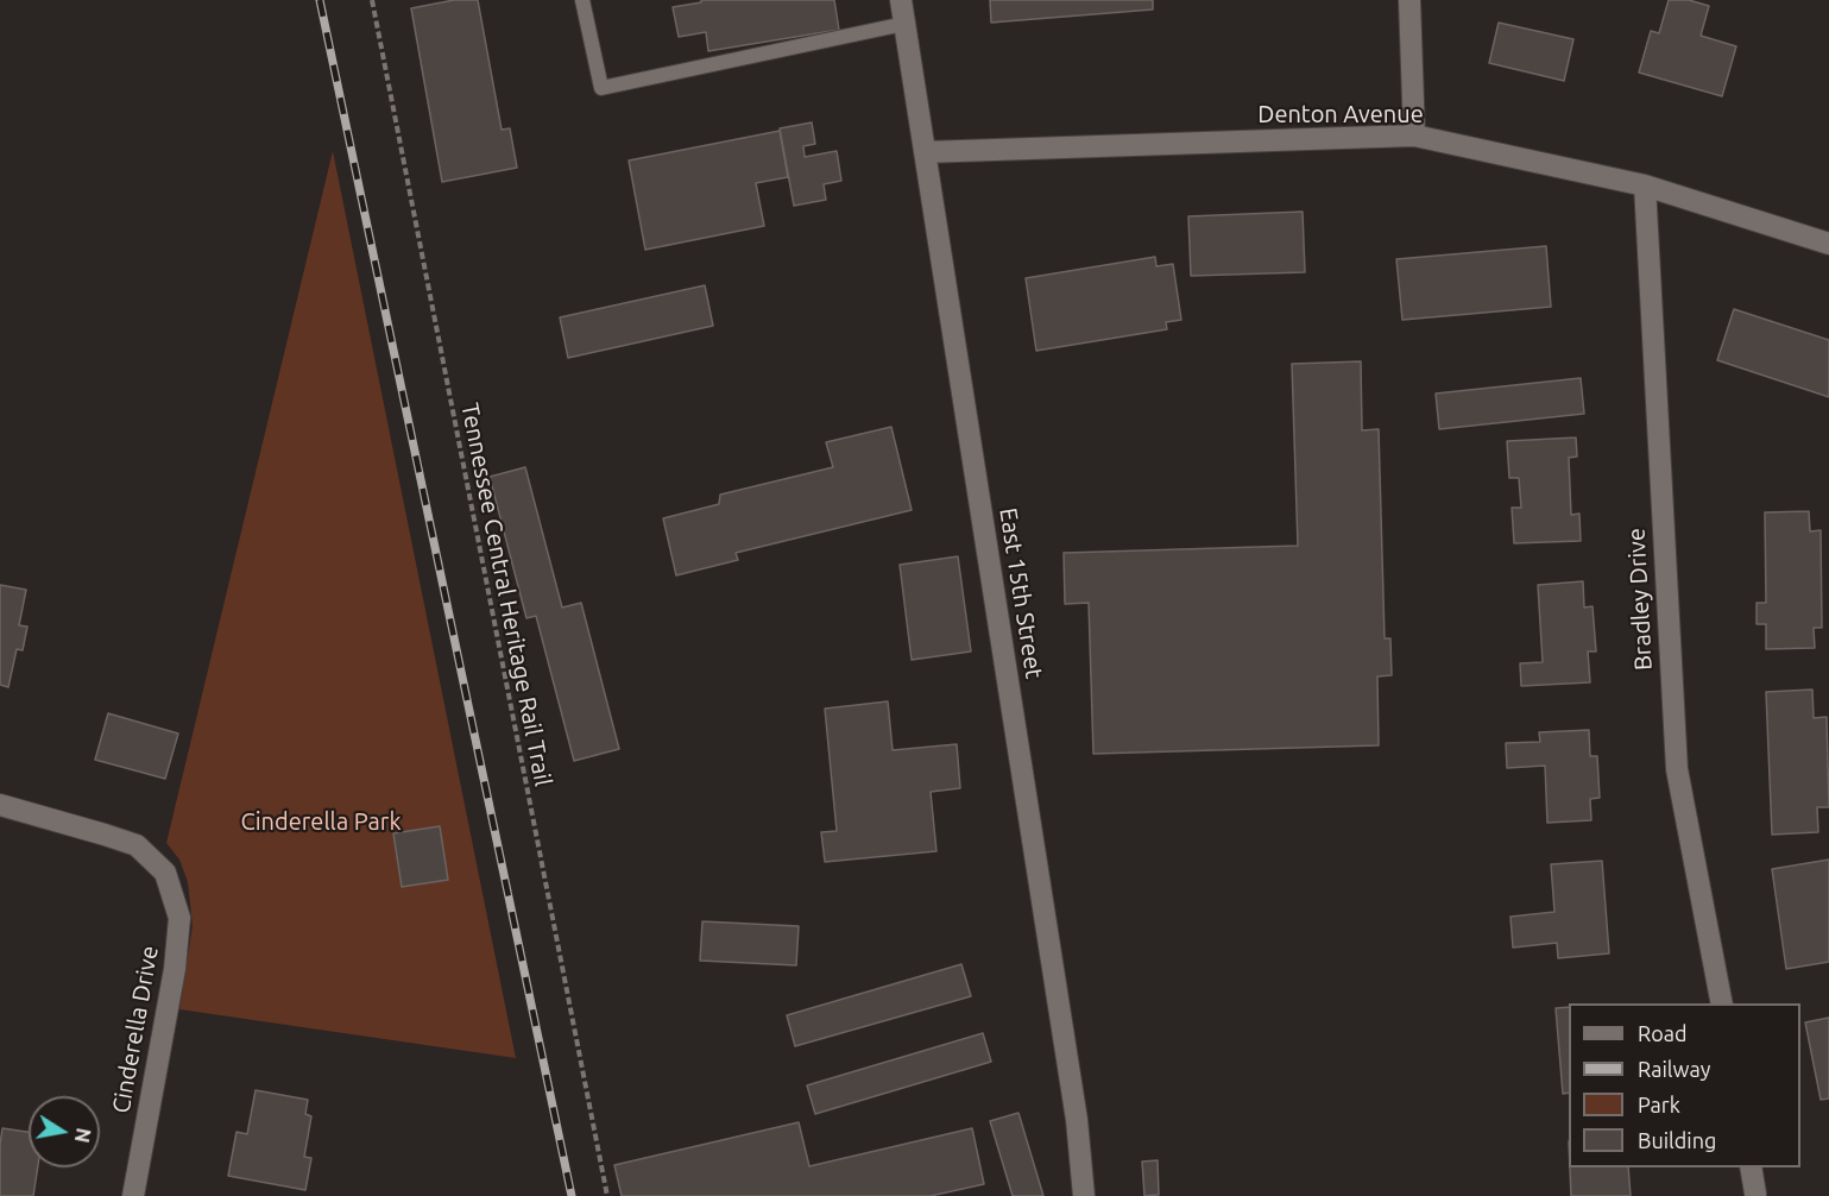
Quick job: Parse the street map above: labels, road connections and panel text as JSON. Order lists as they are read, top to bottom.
{
  "streets": {
    "street": [
      "Denton Avenue",
      "East 15th Street",
      "Bradley Drive",
      "Cinderella Drive"
    ],
    "path": ["Tennessee Central Heritage Rail Trail"]
  },
  "crossings": [
    ["Denton Avenue", "East 15th Street"],
    ["Denton Avenue", "Bradley Drive"]
  ],
  "parks": ["Cinderella Park"],
  "legend": [
    "Road",
    "Railway",
    "Park",
    "Building"
  ],
  "north": "right"
}
